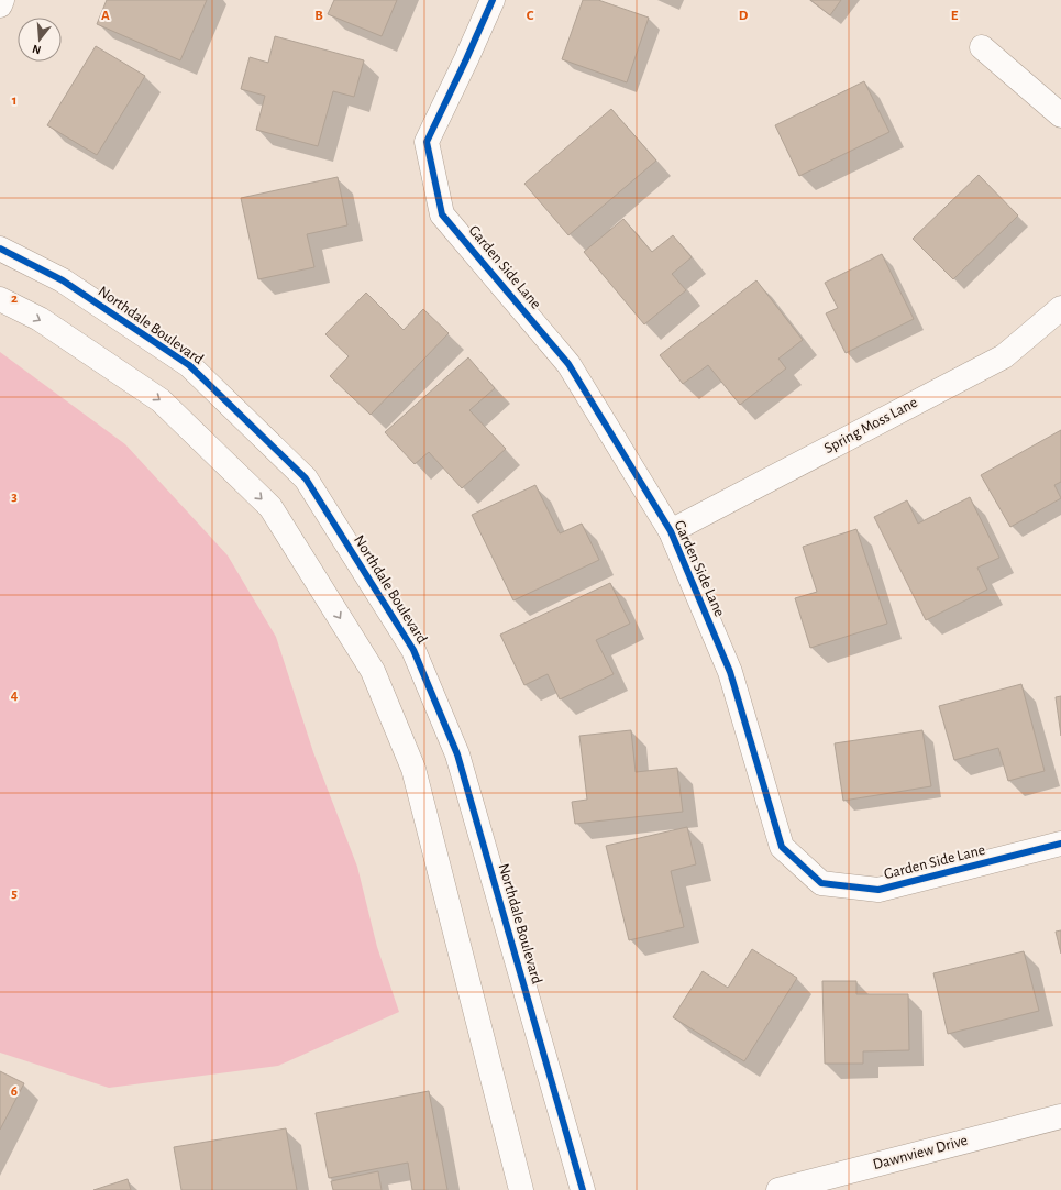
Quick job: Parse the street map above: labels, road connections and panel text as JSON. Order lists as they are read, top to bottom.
{
  "streets": {
    "street": [
      "Garden Side Lane",
      "Northdale Boulevard",
      "Spring Moss Lane",
      "Dawnview Drive"
    ]
  },
  "crossings": [
    ["Garden Side Lane", "Spring Moss Lane"]
  ],
  "north": "bottom",
  "grid": {
    "columns": [
      "A",
      "B",
      "C",
      "D",
      "E"
    ],
    "rows": [
      "1",
      "2",
      "3",
      "4",
      "5",
      "6"
    ]
  }
}
